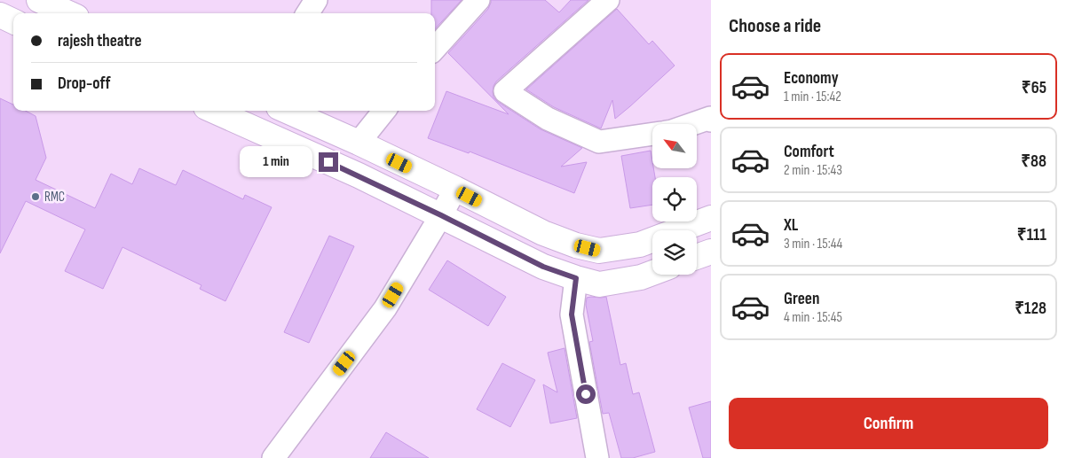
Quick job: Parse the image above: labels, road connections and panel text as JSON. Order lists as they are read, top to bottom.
{
  "places": ["RMC"],
  "north": "top left",
  "page": {
    "heading": "Choose a ride",
    "banner": ["rajesh theatre", "Drop-off"],
    "list": [
      {
        "name": "Economy",
        "note": "1 min · 15:42",
        "value": "₹65"
      },
      {
        "name": "Comfort",
        "note": "2 min · 15:43",
        "value": "₹88"
      },
      {
        "name": "XL",
        "note": "3 min · 15:44",
        "value": "₹111"
      },
      {
        "name": "Green",
        "note": "4 min · 15:45",
        "value": "₹128"
      }
    ],
    "bubble": "1 min",
    "buttons": "Confirm"
  }
}
